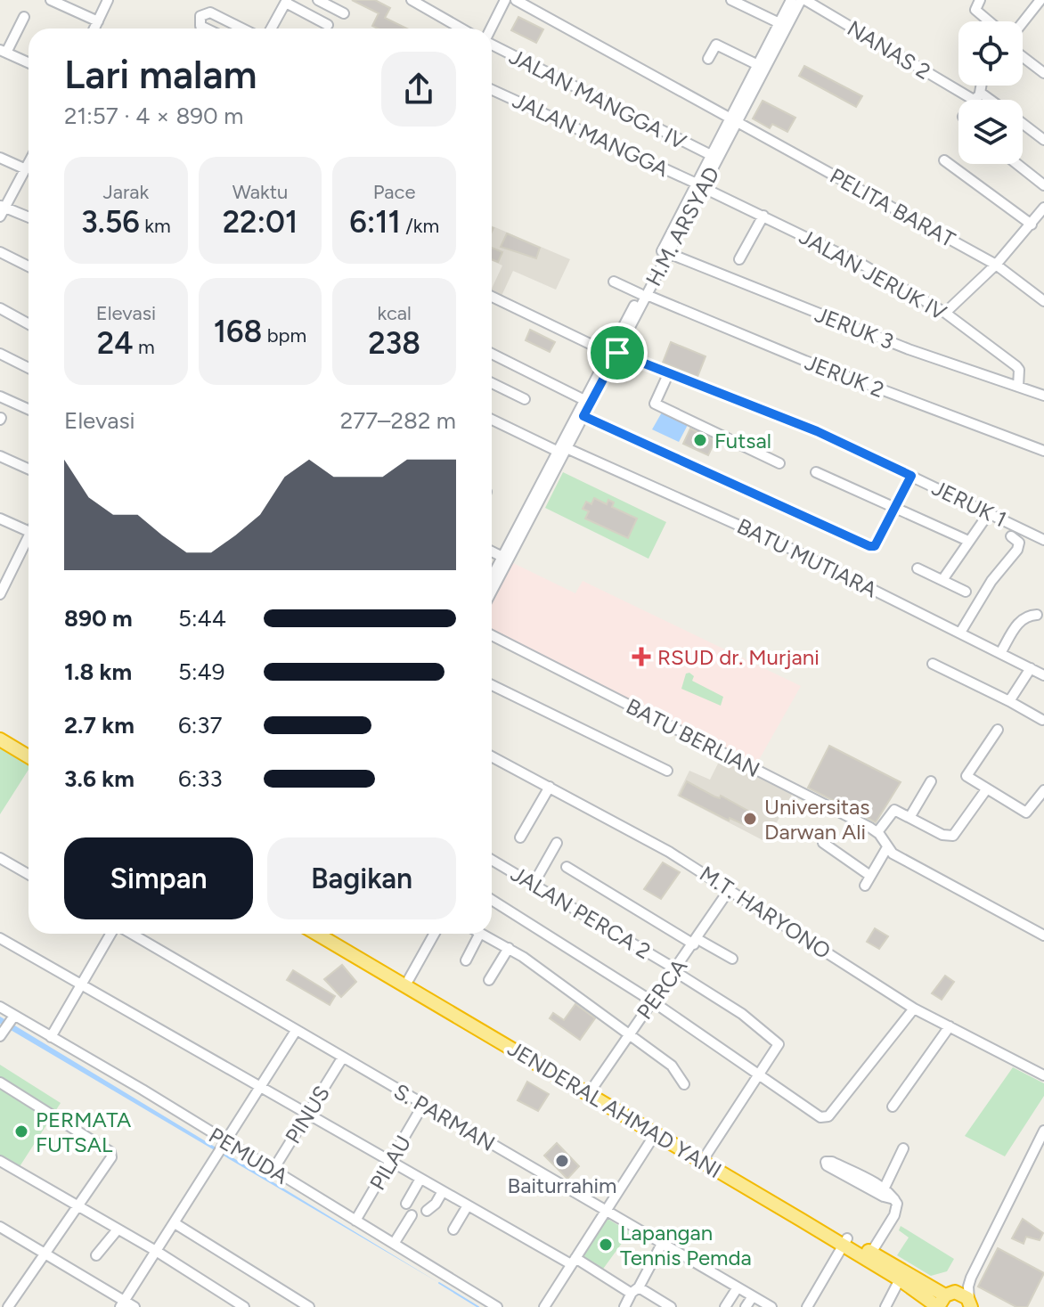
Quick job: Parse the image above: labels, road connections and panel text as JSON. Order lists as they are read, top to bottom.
{
  "streets": {
    "highway": ["JENDERAL AHMAD YANI"],
    "street": [
      "NANAS 2",
      "JALAN MANGGA IV",
      "JALAN MANGGA",
      "PELITA BARAT",
      "H.M. ARSYAD",
      "JALAN JERUK IV",
      "JERUK 3",
      "JERUK 2",
      "JERUK 1",
      "BATU MUTIARA",
      "BATU BERLIAN",
      "JALAN PERCA 2",
      "M.T. HARYONO",
      "PERCA",
      "PINUS",
      "S. PARMAN",
      "PEMUDA",
      "PILAU"
    ]
  },
  "crossings": [
    ["NANAS 2", "H.M. ARSYAD"],
    ["JALAN MANGGA IV", "H.M. ARSYAD"],
    ["JALAN MANGGA", "H.M. ARSYAD"],
    ["JALAN MANGGA", "JALAN JERUK IV"],
    ["PELITA BARAT", "H.M. ARSYAD"],
    ["H.M. ARSYAD", "JALAN JERUK IV"],
    ["H.M. ARSYAD", "JERUK 3"],
    ["H.M. ARSYAD", "JERUK 2"],
    ["H.M. ARSYAD", "JERUK 1"],
    ["H.M. ARSYAD", "BATU MUTIARA"],
    ["JALAN JERUK IV", "JERUK 3"],
    ["JALAN PERCA 2", "PERCA"],
    ["M.T. HARYONO", "PERCA"],
    ["PERCA", "JENDERAL AHMAD YANI"],
    ["PINUS", "S. PARMAN"],
    ["PINUS", "PEMUDA"],
    ["S. PARMAN", "PILAU"],
    ["PEMUDA", "PILAU"]
  ],
  "places": {
    "other": [
      "Futsal",
      "Universitas Darwan Ali",
      "PERMATA FUTSAL",
      "Baiturrahim",
      "Lapangan Tennis Pemda"
    ],
    "health": ["RSUD dr. Murjani"]
  },
  "page": {
    "heading": ["Lari malam", "21:57 · 4 × 890 m"],
    "stats": [
      ["Jarak", "3.56 km"],
      ["Waktu", "22:01"],
      ["Pace", "6:11 /km"],
      ["Elevasi", "24 m"],
      ["168 bpm"],
      ["kcal", "238"]
    ],
    "chart": ["Elevasi", "277–282 m"],
    "list": [
      {
        "name": "890 m",
        "note": "5:44"
      },
      {
        "name": "1.8 km",
        "note": "5:49"
      },
      {
        "name": "2.7 km",
        "note": "6:37"
      },
      {
        "name": "3.6 km",
        "note": "6:33"
      }
    ],
    "buttons": ["Simpan", "Bagikan"]
  }
}
